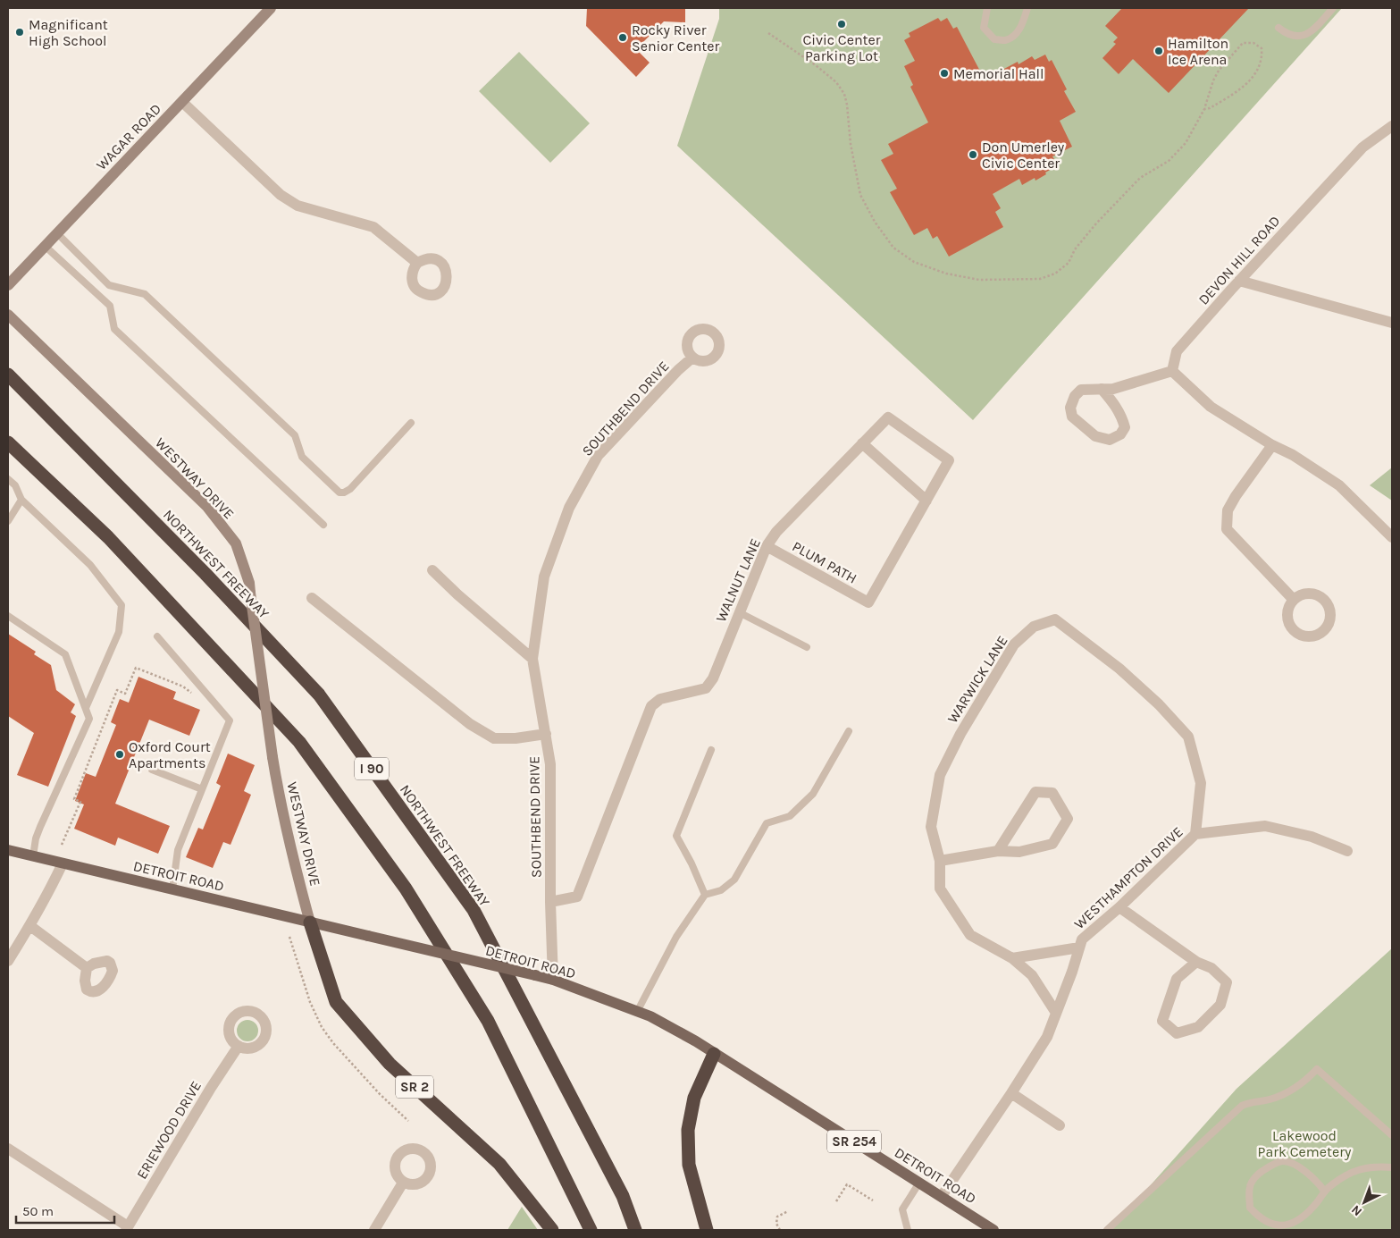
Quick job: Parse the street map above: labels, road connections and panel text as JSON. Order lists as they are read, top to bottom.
{
  "streets": {
    "highway": ["NORTHWEST FREEWAY", "I 90", "SR 2"],
    "main road": [
      "WAGAR ROAD",
      "WESTWAY DRIVE",
      "DETROIT ROAD",
      "SR 254"
    ],
    "street": [
      "DEVON HILL ROAD",
      "SOUTHBEND DRIVE",
      "PLUM PATH",
      "WALNUT LANE",
      "WARWICK LANE",
      "WESTHAMPTON DRIVE",
      "ERIEWOOD DRIVE"
    ]
  },
  "crossings": [
    ["SOUTHBEND DRIVE", "WALNUT LANE"],
    ["SOUTHBEND DRIVE", "DETROIT ROAD"],
    ["WESTWAY DRIVE", "DETROIT ROAD"],
    ["WESTWAY DRIVE", "SR 2"],
    ["PLUM PATH", "WALNUT LANE"],
    ["WARWICK LANE", "WESTHAMPTON DRIVE"],
    ["DETROIT ROAD", "WESTHAMPTON DRIVE"],
    ["DETROIT ROAD", "SR 2"]
  ],
  "parks": ["Lakewood Park Cemetery"],
  "places": [
    "Civic Center Parking Lot",
    "Magnificant High School",
    "Rocky River Senior Center",
    "Hamilton Ice Arena",
    "Memorial Hall",
    "Don Umerley Civic Center",
    "Oxford Court Apartments"
  ],
  "scale_bar": "50 m",
  "north": "bottom left"
}
